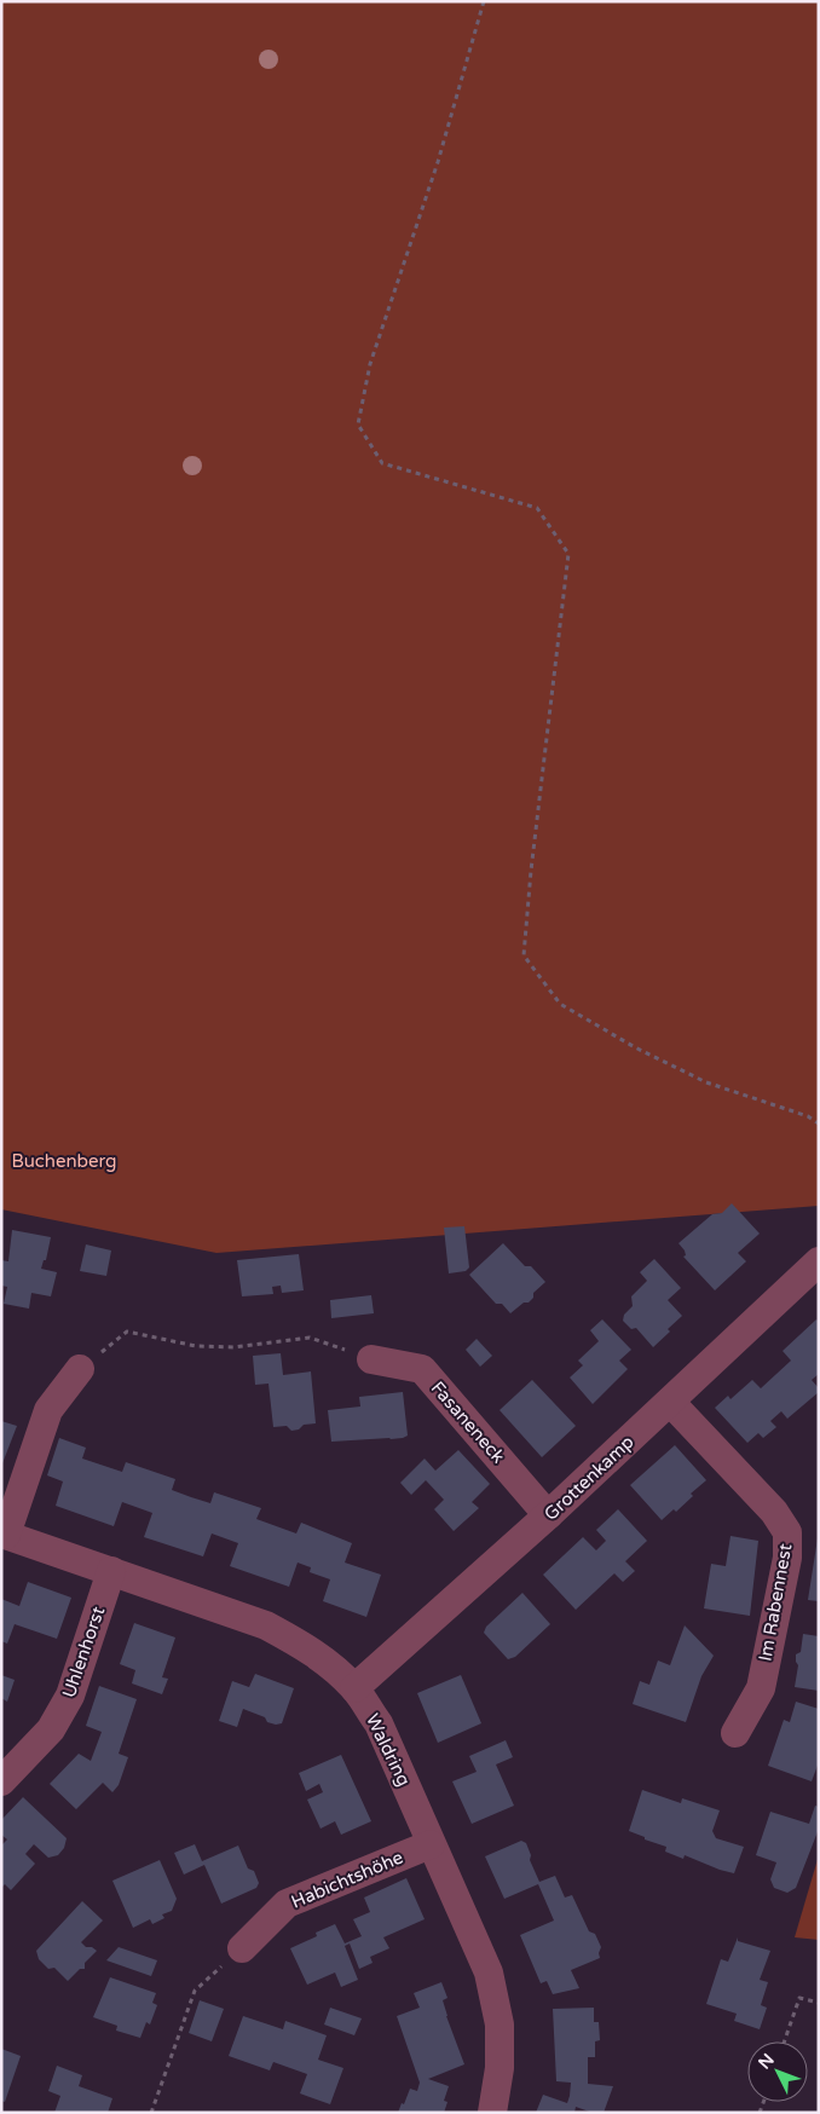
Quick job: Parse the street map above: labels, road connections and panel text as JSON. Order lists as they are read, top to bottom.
{
  "streets": {
    "street": [
      "Fasaneneck",
      "Grottenkamp",
      "Im Rabennest",
      "Uhlenhorst",
      "Waldring",
      "Habichtshöhe"
    ]
  },
  "crossings": [
    ["Fasaneneck", "Grottenkamp"],
    ["Grottenkamp", "Im Rabennest"],
    ["Grottenkamp", "Waldring"],
    ["Uhlenhorst", "Waldring"],
    ["Waldring", "Habichtshöhe"]
  ],
  "parks": ["Buchenberg"],
  "north": "top left"
}
